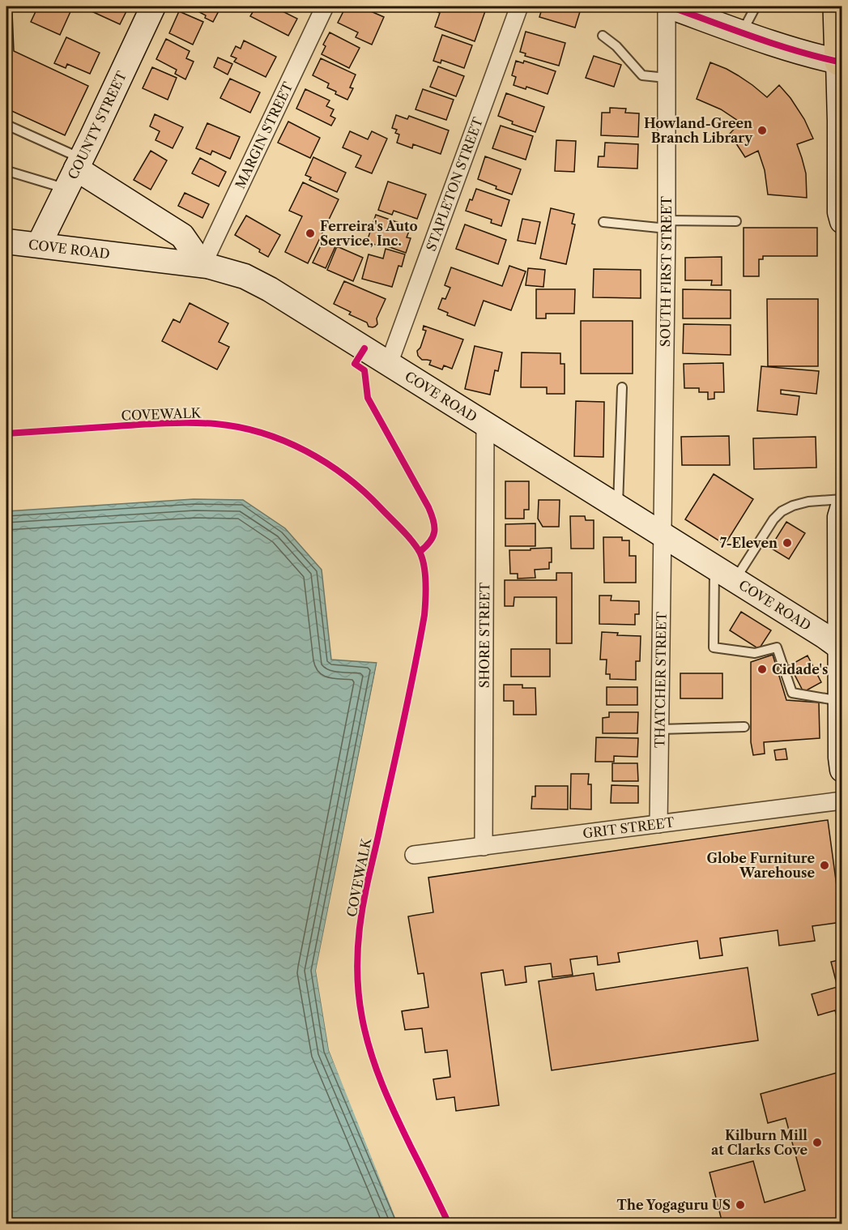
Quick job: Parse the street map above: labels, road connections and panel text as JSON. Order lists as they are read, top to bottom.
{
  "streets": {
    "main road": ["COUNTY STREET", "COVE ROAD"],
    "street": [
      "MARGIN STREET",
      "STAPLETON STREET",
      "SOUTH FIRST STREET",
      "SHORE STREET",
      "THATCHER STREET",
      "GRIT STREET"
    ],
    "cycle path": ["COVEWALK"]
  },
  "crossings": [
    ["COUNTY STREET", "COVE ROAD"],
    ["MARGIN STREET", "COVE ROAD"],
    ["STAPLETON STREET", "COVE ROAD"],
    ["COVE ROAD", "SOUTH FIRST STREET"],
    ["COVE ROAD", "SHORE STREET"],
    ["COVE ROAD", "THATCHER STREET"],
    ["SOUTH FIRST STREET", "THATCHER STREET"],
    ["SHORE STREET", "GRIT STREET"],
    ["THATCHER STREET", "GRIT STREET"]
  ],
  "places": [
    "Howland-Green Branch Library",
    "Ferreira's Auto Service, Inc.",
    "7-Eleven",
    "Cidade's",
    "Globe Furniture Warehouse",
    "Kilburn Mill at Clarks Cove",
    "The Yogaguru US"
  ]
}
